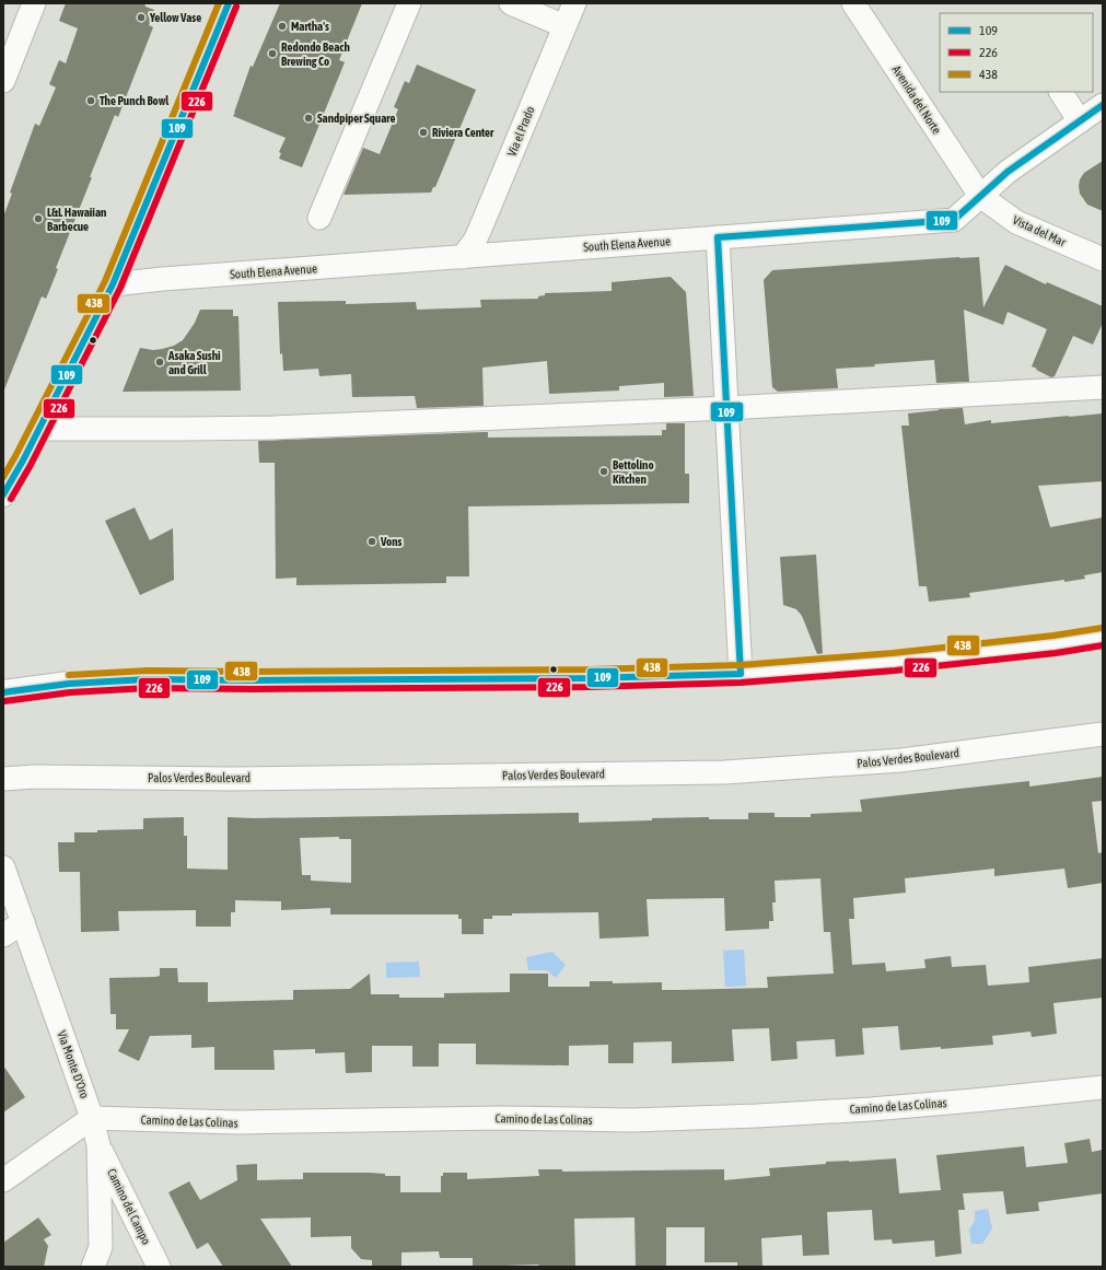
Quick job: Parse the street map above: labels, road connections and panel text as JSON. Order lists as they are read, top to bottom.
{
  "streets": {
    "street": [
      "Avenida del Norte",
      "Via el Prado",
      "Vista del Mar",
      "South Elena Avenue",
      "Palos Verdes Boulevard",
      "Via Monte D'Oro",
      "Camino de Las Colinas",
      "Camino del Campo"
    ]
  },
  "crossings": [
    ["Avenida del Norte", "Vista del Mar"],
    ["Avenida del Norte", "South Elena Avenue"],
    ["Via el Prado", "South Elena Avenue"],
    ["Vista del Mar", "South Elena Avenue"],
    ["Via Monte D'Oro", "Camino de Las Colinas"],
    ["Via Monte D'Oro", "Camino del Campo"]
  ],
  "places": [
    "Yellow Vase",
    "Martha's",
    "Redondo Beach Brewing Co",
    "The Punch Bowl",
    "Sandpiper Square",
    "Riviera Center",
    "L&L Hawaiian Barbecue",
    "Asaka Sushi and Grill",
    "Bettolino Kitchen",
    "Vons"
  ],
  "lines": ["transit line 109", "transit line 438", "transit line 226"],
  "legend": ["109", "226", "438"]
}
